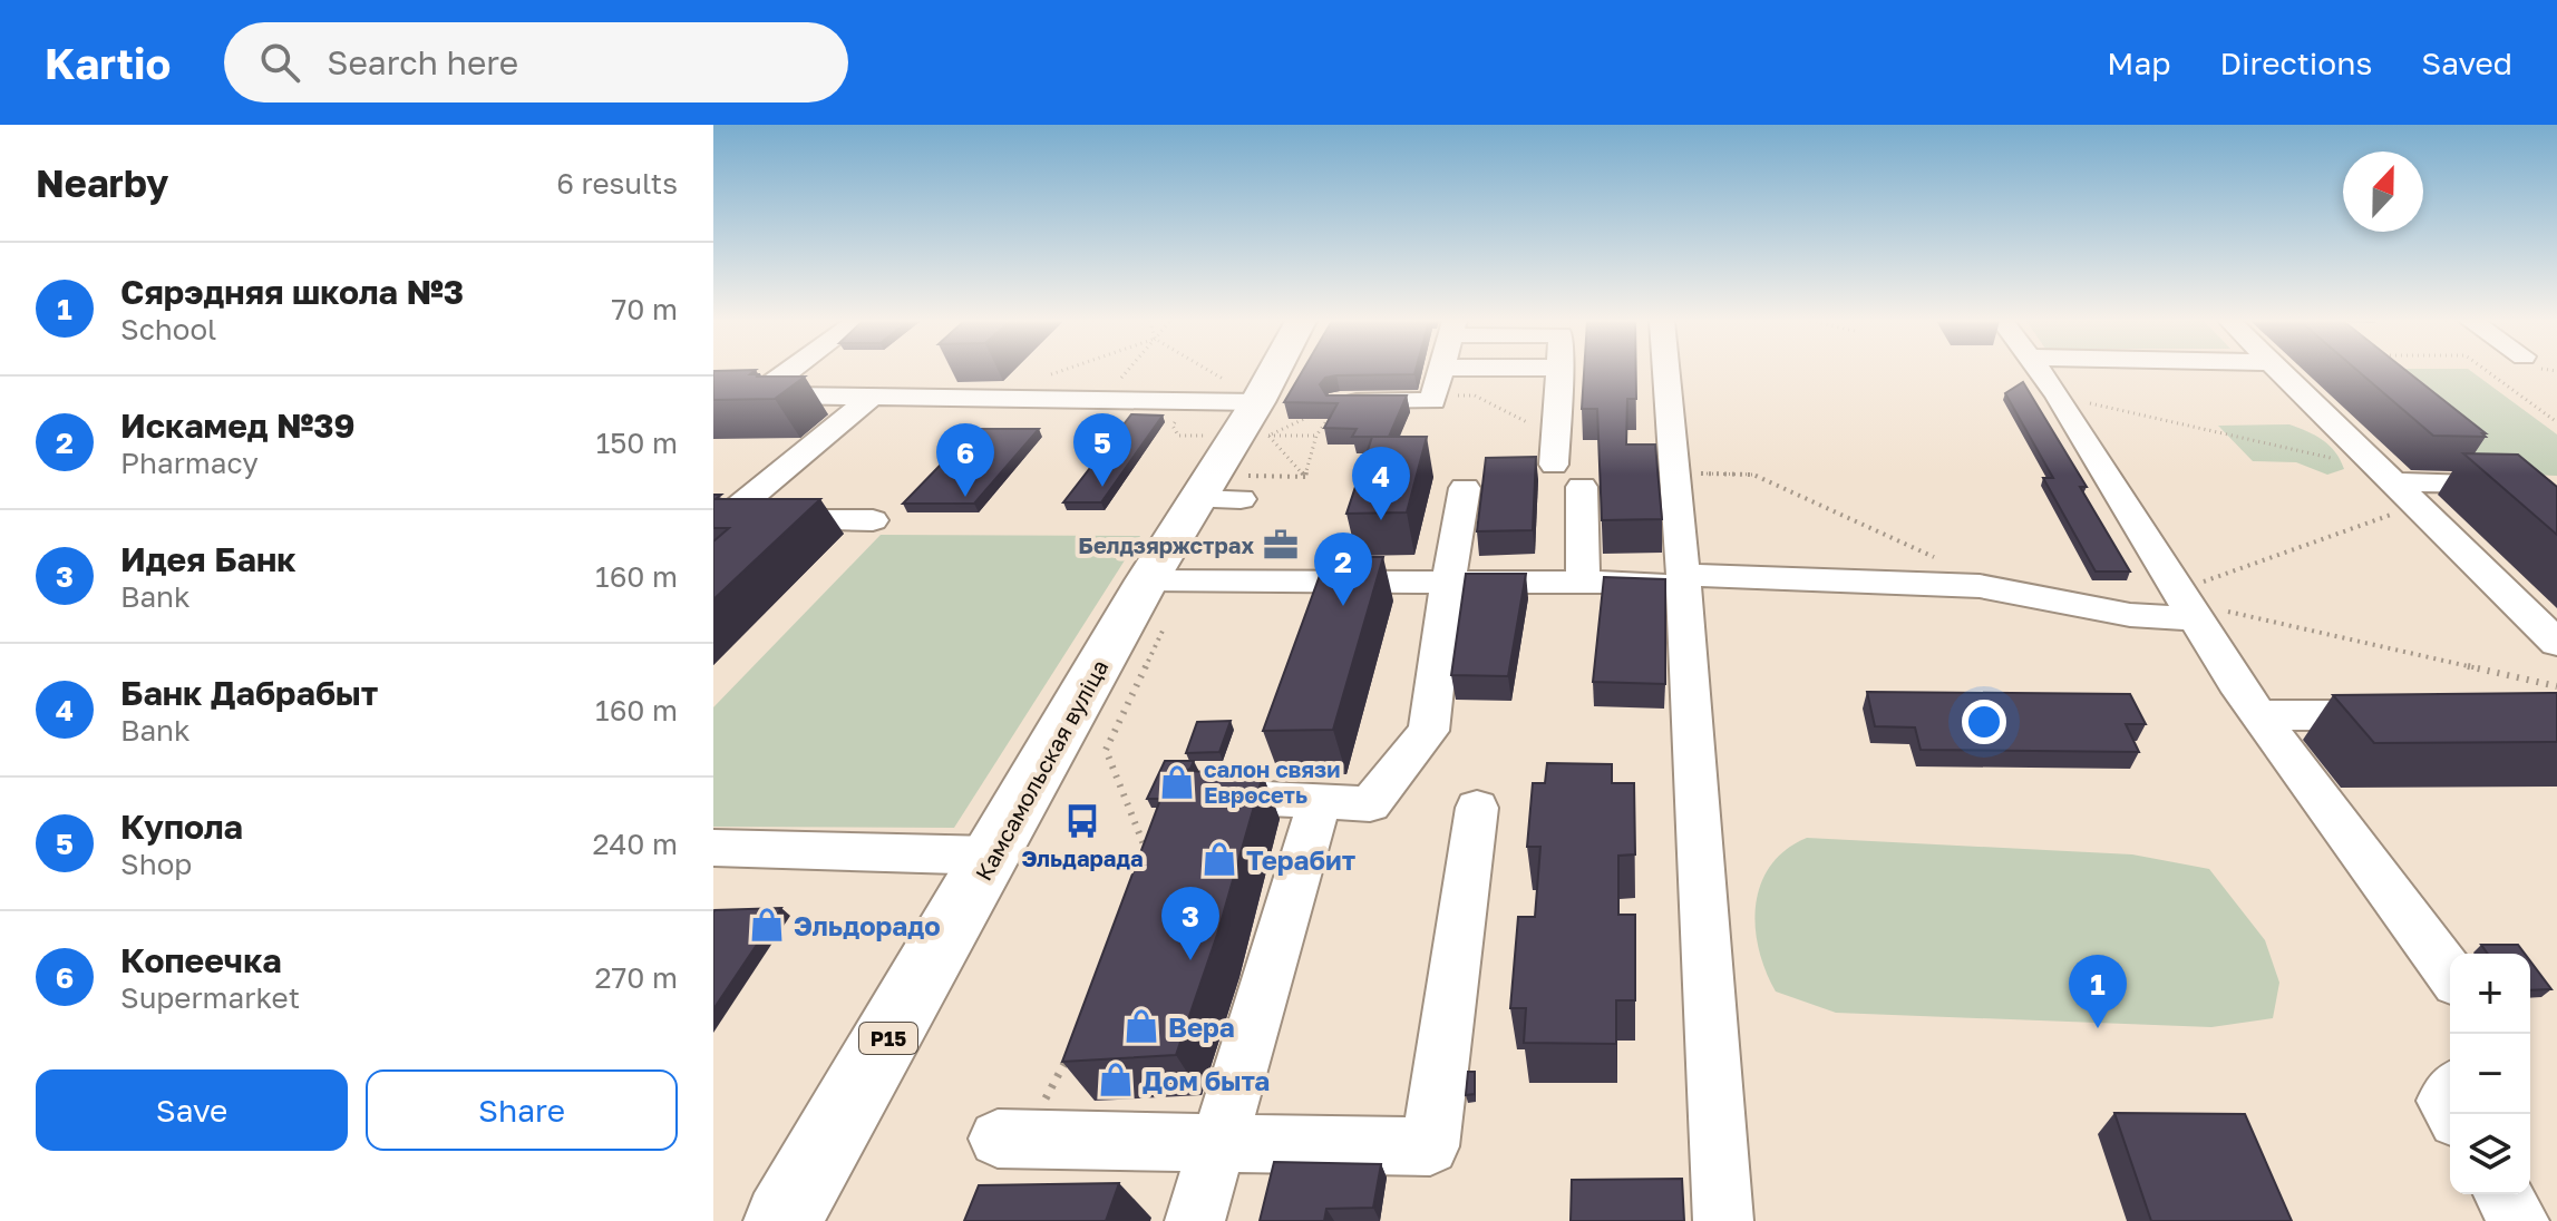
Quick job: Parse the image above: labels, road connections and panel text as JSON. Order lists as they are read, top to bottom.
{
  "streets": {
    "main road": ["Камсамольская вуліца", "Р15"]
  },
  "places": {
    "office": ["Белдзяржстрах"],
    "shop": [
      "салон связи Евросеть",
      "Терабит",
      "Эльдорадо",
      "Вера",
      "Дом быта"
    ],
    "bus stop": ["Эльдарада"]
  },
  "north": "top",
  "page": {
    "header": "Kartio",
    "search": "Search here",
    "nav": ["Map", "Directions", "Saved"],
    "heading": ["Nearby", "6 results"],
    "list": [
      {
        "mark": "1",
        "name": "Сярэдняя школа №3",
        "note": "School",
        "value": "70 m"
      },
      {
        "mark": "2",
        "name": "Искамед №39",
        "note": "Pharmacy",
        "value": "150 m"
      },
      {
        "mark": "3",
        "name": "Идея Банк",
        "note": "Bank",
        "value": "160 m"
      },
      {
        "mark": "4",
        "name": "Банк Дабрабыт",
        "note": "Bank",
        "value": "160 m"
      },
      {
        "mark": "5",
        "name": "Купола",
        "note": "Shop",
        "value": "240 m"
      },
      {
        "mark": "6",
        "name": "Копеечка",
        "note": "Supermarket",
        "value": "270 m"
      }
    ],
    "pins": [
      "5",
      "6",
      "4",
      "2",
      "3",
      "1"
    ],
    "map_buttons": ["+", "−"],
    "buttons": ["Save", "Share"]
  }
}
